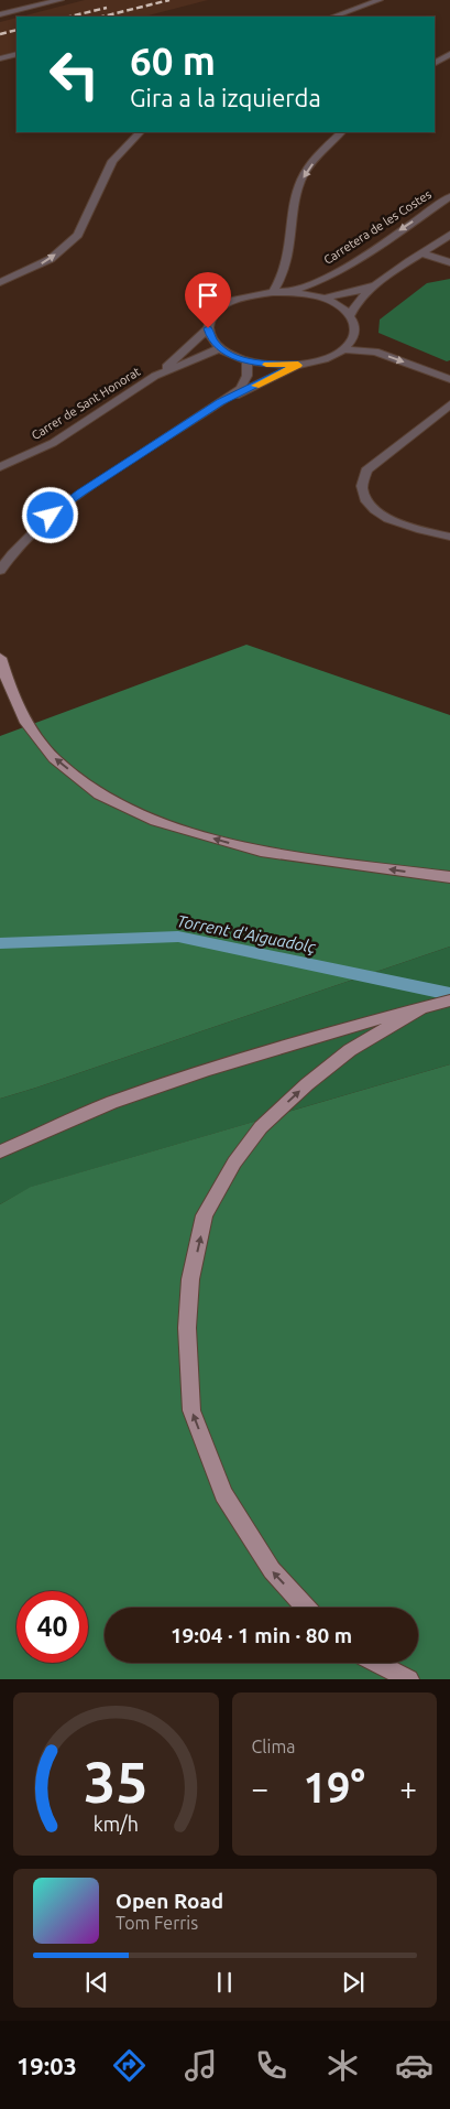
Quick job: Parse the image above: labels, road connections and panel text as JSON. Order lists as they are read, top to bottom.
{
  "streets": {
    "street": ["Carretera de les Costes", "Carrer de Sant Honorat"]
  },
  "crossings": [
    ["Carretera de les Costes", "Carrer de Sant Honorat"]
  ],
  "water": ["Torrent d'Aiguadolç"],
  "page": {
    "turn": ["60 m", "Gira a la izquierda"],
    "limit": "40",
    "trip": "19:04 · 1 min · 80 m",
    "tile": "Clima",
    "heat": ["−", "19°", "+"],
    "song": ["Open Road", "Tom Ferris"],
    "tabs": "19:03",
    "gauge": ["35", "km/h"]
  }
}
